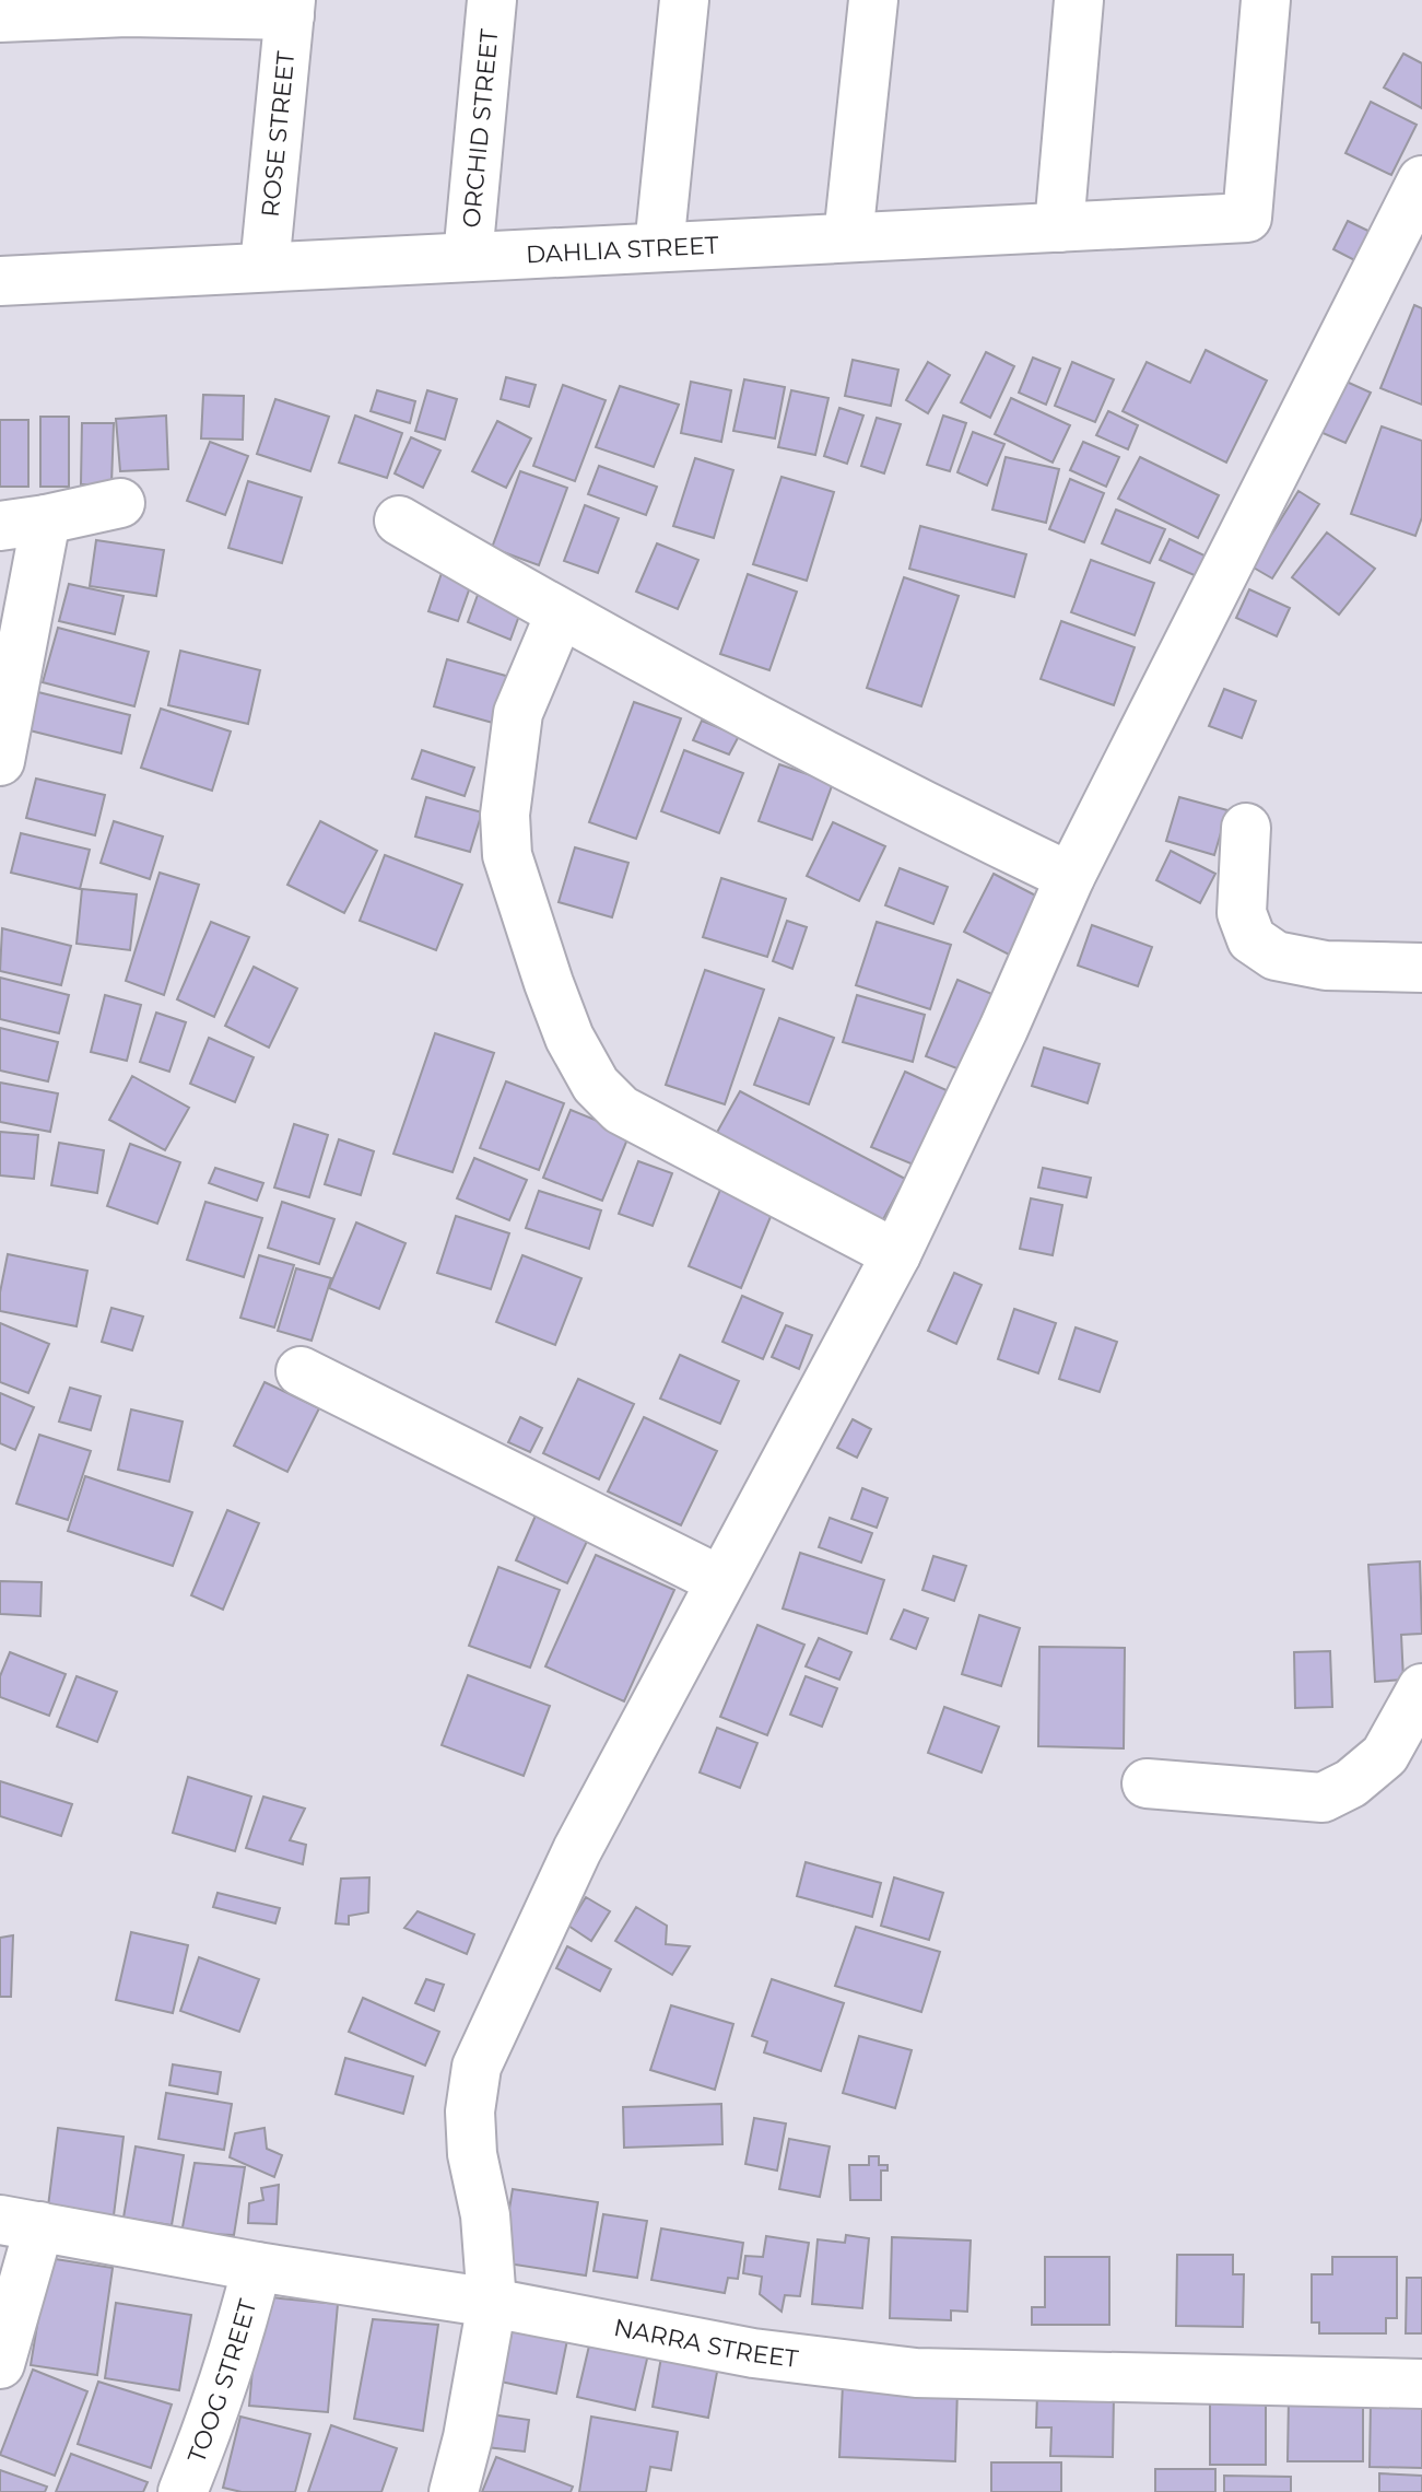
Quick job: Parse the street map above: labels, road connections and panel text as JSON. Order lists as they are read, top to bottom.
{
  "streets": {
    "street": [
      "ORCHID STREET",
      "ROSE STREET",
      "DAHLIA STREET",
      "NARRA STREET",
      "TOOG STREET"
    ]
  },
  "crossings": [
    ["ORCHID STREET", "DAHLIA STREET"],
    ["ROSE STREET", "DAHLIA STREET"],
    ["NARRA STREET", "TOOG STREET"]
  ]
}
